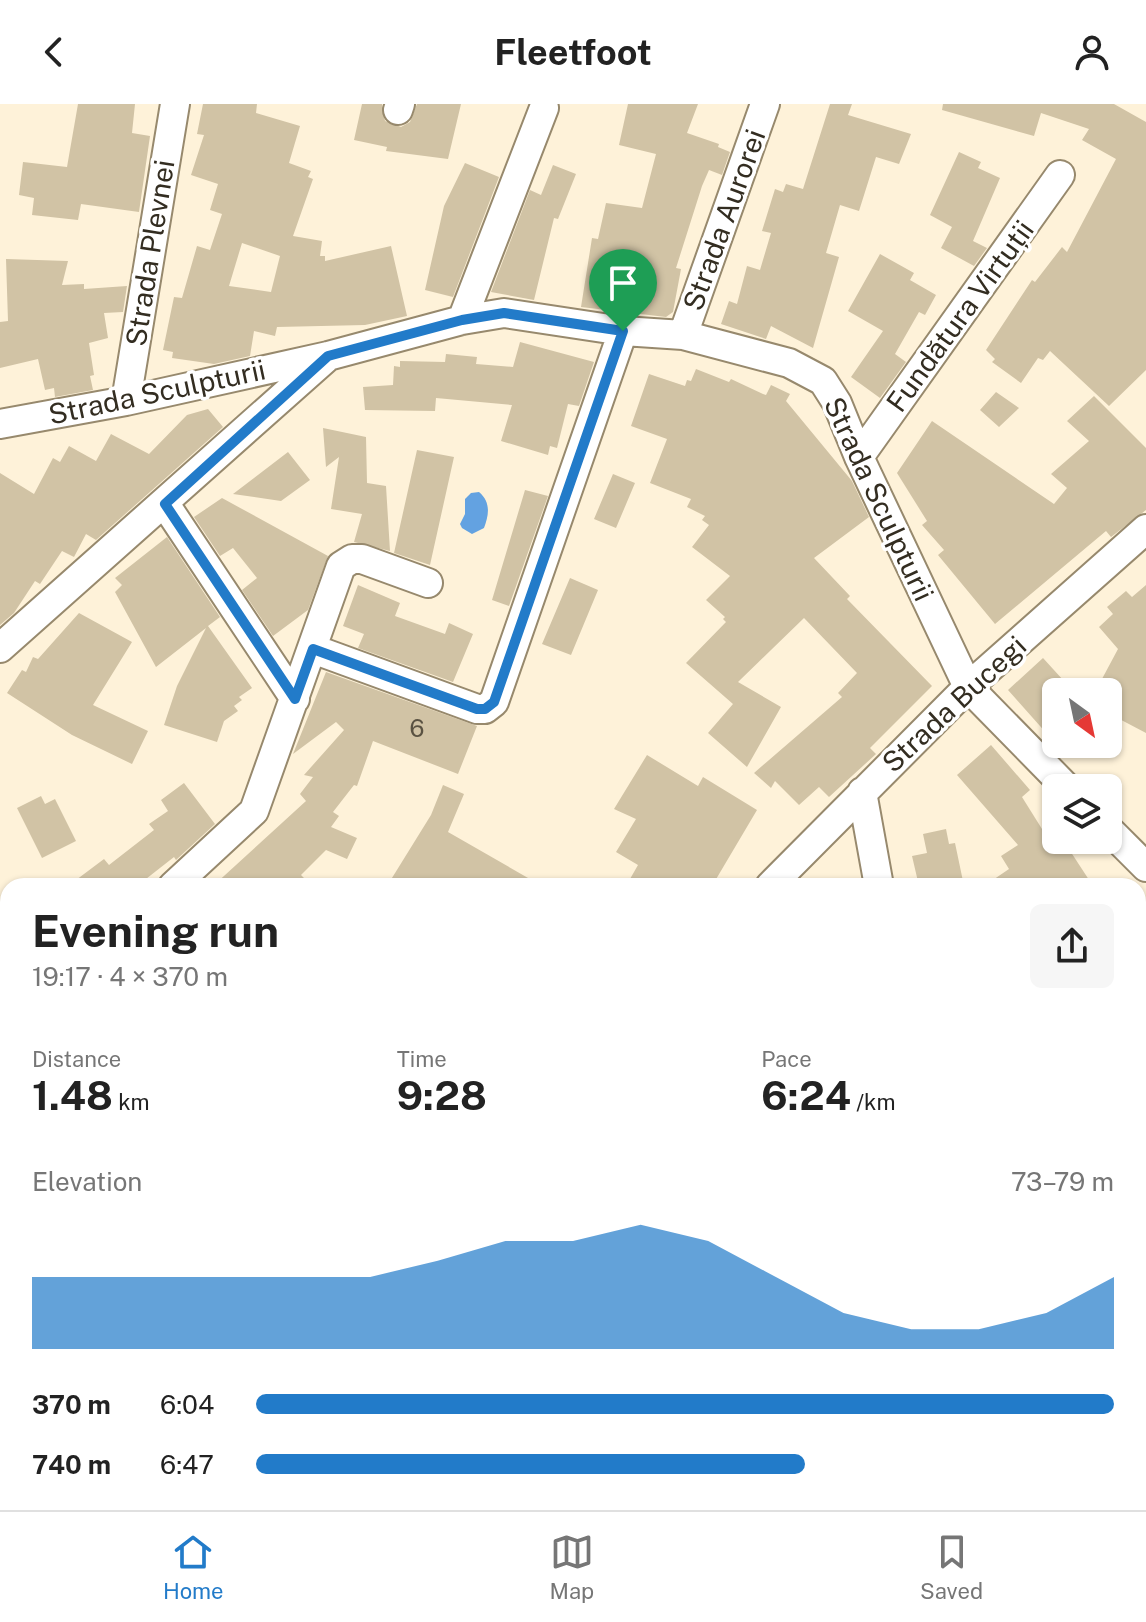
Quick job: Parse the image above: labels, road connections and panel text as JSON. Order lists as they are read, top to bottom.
{
  "streets": {
    "street": [
      "Strada Aurorei",
      "Strada Plevnei",
      "Fundătura Virtuții",
      "Strada Sculpturii",
      "Strada Bucegi"
    ]
  },
  "crossings": [
    ["Strada Aurorei", "Strada Sculpturii"],
    ["Strada Plevnei", "Strada Sculpturii"],
    ["Fundătura Virtuții", "Strada Sculpturii"],
    ["Strada Sculpturii", "Strada Bucegi"]
  ],
  "house_numbers": ["6"],
  "north": "bottom right",
  "page": {
    "header": "Fleetfoot",
    "heading": ["Evening run", "19:17 · 4 × 370 m"],
    "stats": [
      ["Distance", "1.48 km"],
      ["Time", "9:28"],
      ["Pace", "6:24 /km"]
    ],
    "chart": ["Elevation", "73–79 m"],
    "list": [
      {
        "name": "370 m",
        "note": "6:04"
      },
      {
        "name": "740 m",
        "note": "6:47"
      }
    ],
    "tabs": ["Home", "Map", "Saved"]
  }
}
